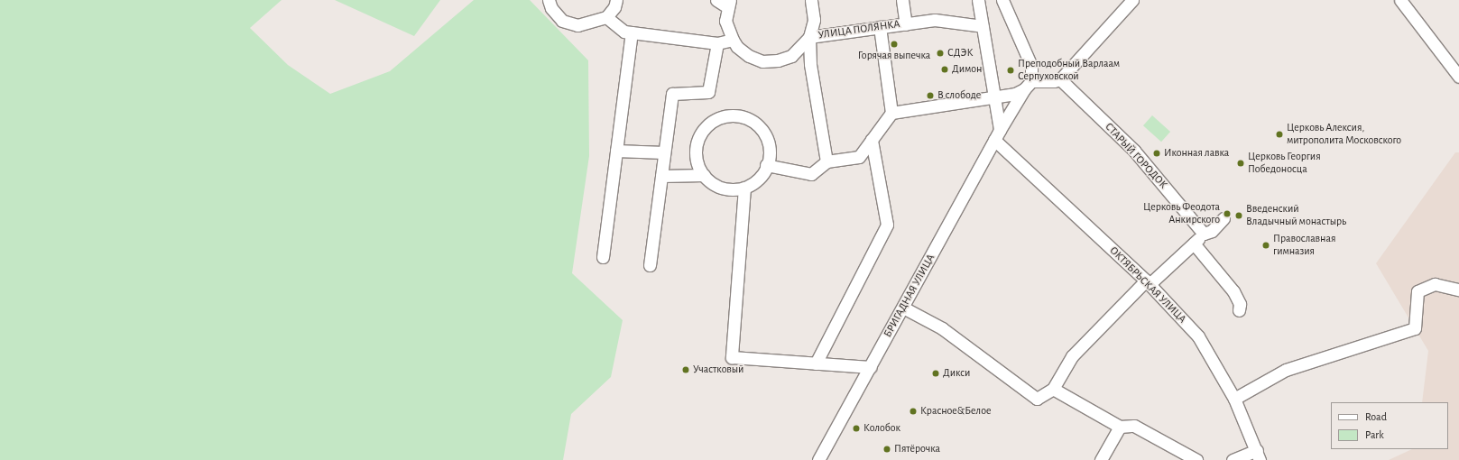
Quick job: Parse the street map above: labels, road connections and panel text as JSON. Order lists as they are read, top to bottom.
{
  "streets": {
    "street": [
      "УЛИЦА ПОЛЯНКА",
      "СТАРЫЙ ГОРОДОК",
      "ОКТЯБРЬСКАЯ УЛИЦА",
      "БРИГАДНАЯ УЛИЦА"
    ]
  },
  "crossings": [
    ["ОКТЯБРЬСКАЯ УЛИЦА", "БРИГАДНАЯ УЛИЦА"]
  ],
  "places": [
    "Горячая выпечка",
    "СДЭК",
    "Димон",
    "Преподобный Варлаам Серпуховской",
    "В слободе",
    "Церковь Алексия, митрополита Московского",
    "Иконная лавка",
    "Церковь Георгия Победоносца",
    "Церковь Феодота Анкирского",
    "Введенский Владычный монастырь",
    "Православная гимназия",
    "Участковый",
    "Дикси",
    "Красное&Белое",
    "Колобок",
    "Пятёрочка"
  ],
  "legend": ["Road", "Park"]
}
